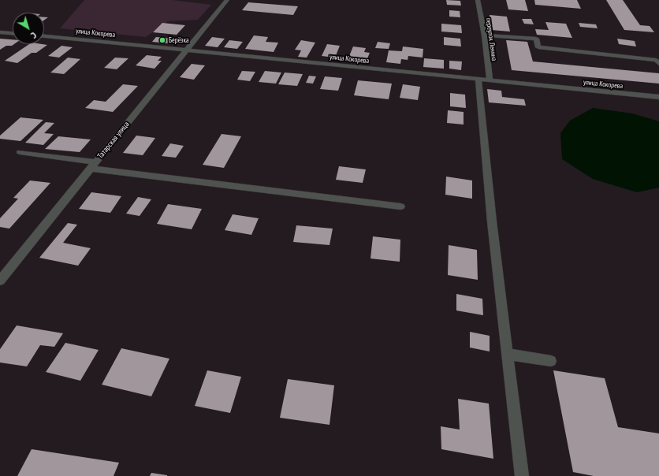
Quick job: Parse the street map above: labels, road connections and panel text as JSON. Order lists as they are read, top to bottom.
{
  "streets": {
    "street": ["улица Кокорева", "переулок Ленина", "Татарская улица"]
  },
  "crossings": [
    ["улица Кокорева", "переулок Ленина"],
    ["улица Кокорева", "Татарская улица"]
  ],
  "places": ["Берёзка"],
  "north": "bottom right"
}
